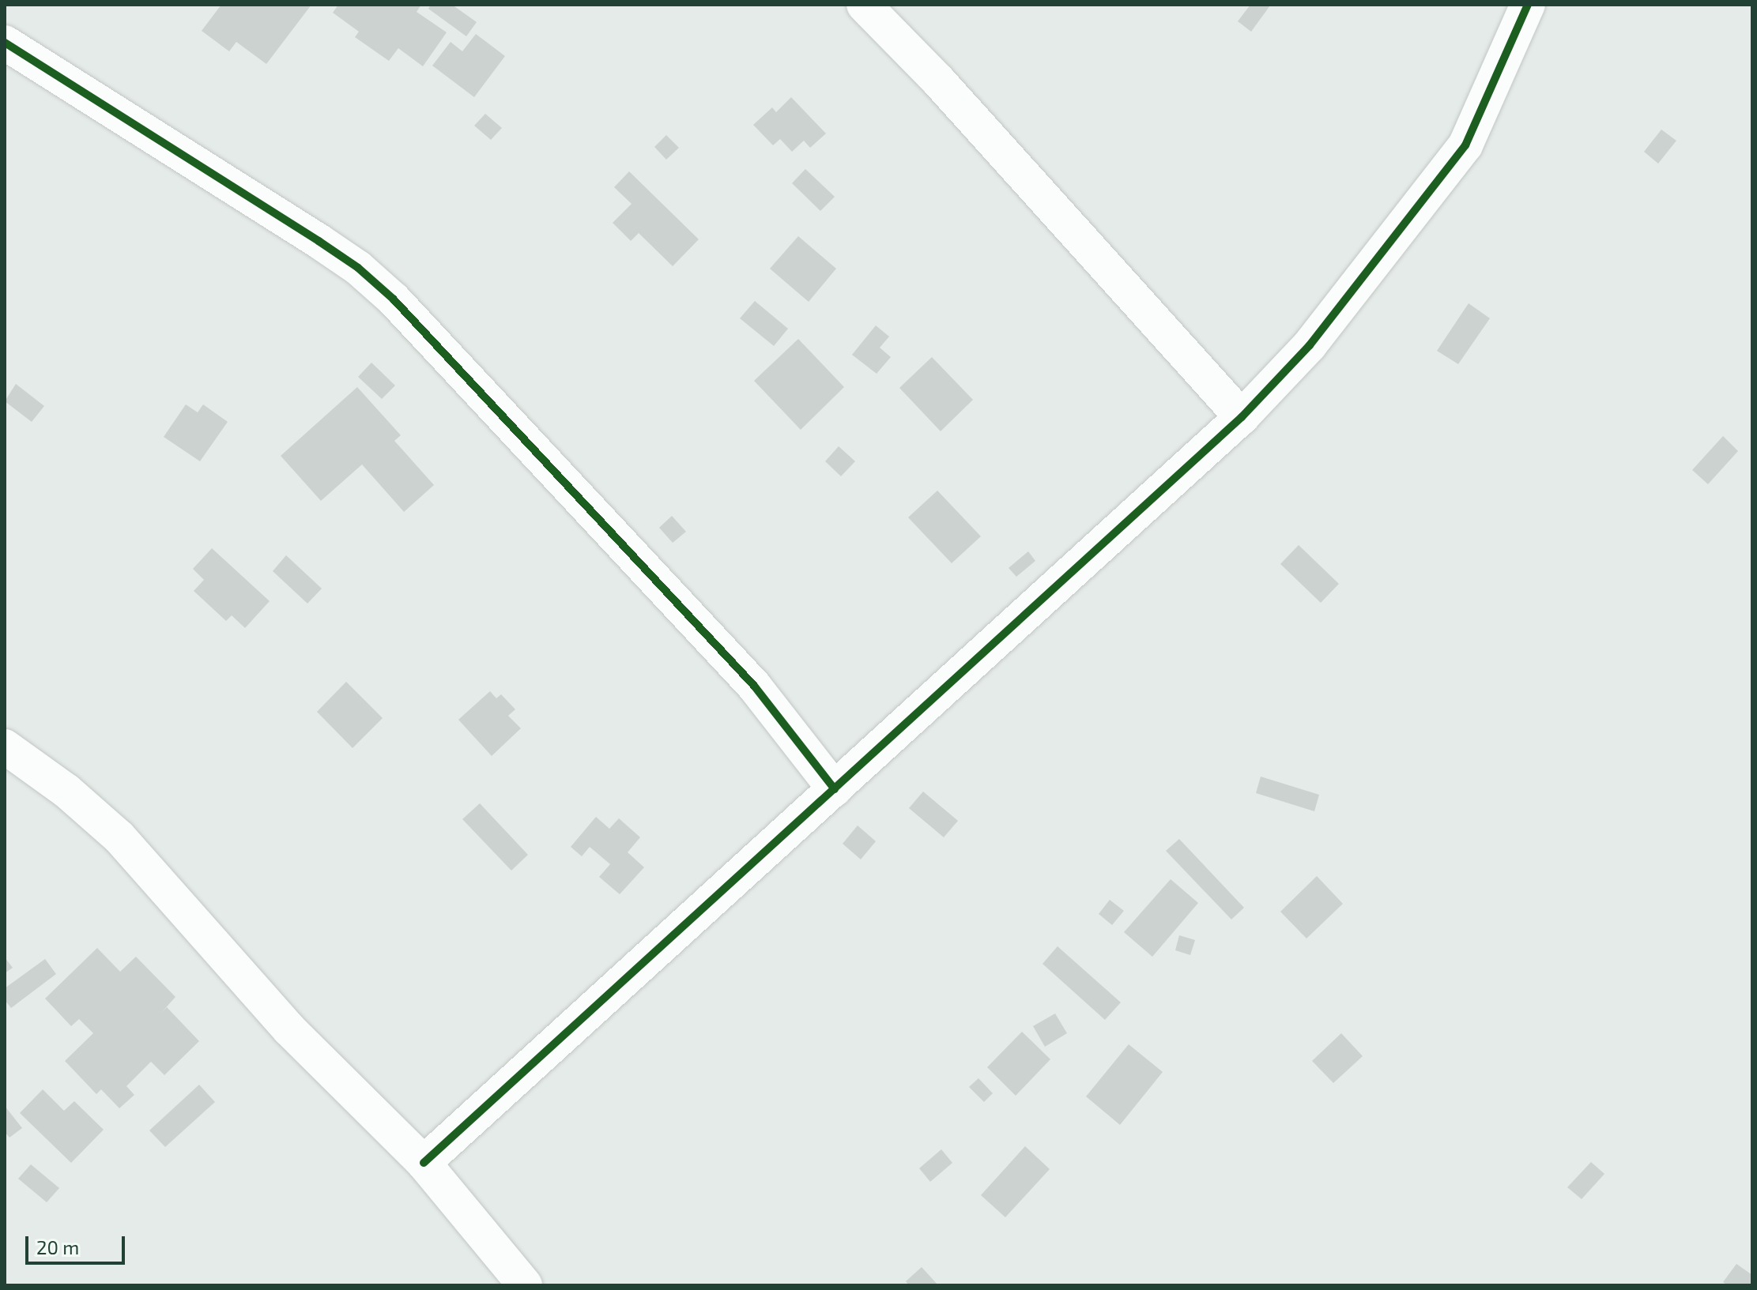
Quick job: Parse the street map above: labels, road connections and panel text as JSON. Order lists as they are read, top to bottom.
{
  "scale_bar": "20 m"
}
